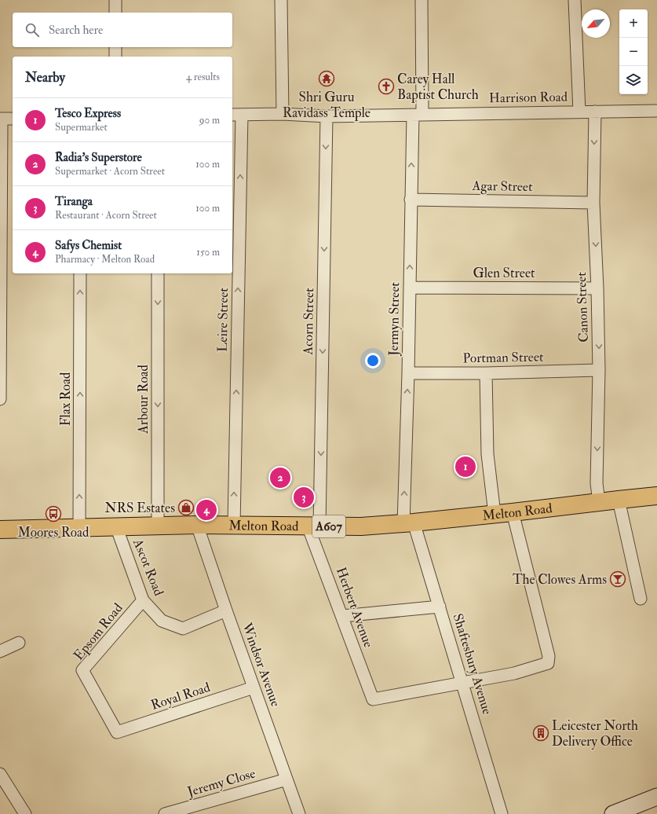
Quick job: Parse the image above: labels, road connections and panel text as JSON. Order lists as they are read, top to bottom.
{
  "streets": {
    "main road": ["Melton Road", "A607"],
    "street": [
      "Harrison Road",
      "Agar Street",
      "Glen Street",
      "Canon Street",
      "Jermyn Street",
      "Leire Street",
      "Acorn Street",
      "Portman Street",
      "Flax Road",
      "Arbour Road",
      "Ascot Road",
      "Herbert Avenue",
      "Epsom Road",
      "Shaftesbury Avenue",
      "Windsor Avenue",
      "Royal Road",
      "Jeremy Close"
    ]
  },
  "crossings": [
    ["Harrison Road", "Canon Street"],
    ["Harrison Road", "Jermyn Street"],
    ["Harrison Road", "Leire Street"],
    ["Harrison Road", "Acorn Street"],
    ["Agar Street", "Canon Street"],
    ["Agar Street", "Jermyn Street"],
    ["Glen Street", "Canon Street"],
    ["Glen Street", "Jermyn Street"],
    ["Canon Street", "Portman Street"],
    ["Canon Street", "Melton Road"],
    ["Jermyn Street", "Portman Street"],
    ["Jermyn Street", "Melton Road"],
    ["Jermyn Street", "Shaftesbury Avenue"],
    ["Leire Street", "Melton Road"],
    ["Acorn Street", "Melton Road"],
    ["Acorn Street", "Herbert Avenue"],
    ["Flax Road", "Melton Road"],
    ["Arbour Road", "Melton Road"],
    ["Melton Road", "Ascot Road"],
    ["Melton Road", "Herbert Avenue"],
    ["Melton Road", "Shaftesbury Avenue"],
    ["Melton Road", "Windsor Avenue"],
    ["Ascot Road", "Epsom Road"],
    ["Ascot Road", "Windsor Avenue"],
    ["Herbert Avenue", "Shaftesbury Avenue"],
    ["Epsom Road", "Royal Road"],
    ["Windsor Avenue", "Royal Road"],
    ["Windsor Avenue", "Jeremy Close"]
  ],
  "one_way": [
    "Canon Street",
    "Leire Street",
    "Acorn Street",
    "Arbour Road"
  ],
  "places": {
    "temple": ["Shri Guru Ravidass Temple"],
    "church": ["Carey Hall Baptist Church"],
    "shop": ["NRS Estates"],
    "bus stop": ["Moores Road"],
    "bar": ["The Clowes Arms"],
    "building": ["Leicester North Delivery Office"]
  },
  "north": "bottom left",
  "page": {
    "map_buttons": ["+", "−"],
    "search": "Search here",
    "heading": ["Nearby", "4 results"],
    "list": [
      {
        "mark": "1",
        "name": "Tesco Express",
        "note": "Supermarket",
        "value": "90 m"
      },
      {
        "mark": "2",
        "name": "Radia's Superstore",
        "note": "Supermarket · Acorn Street",
        "value": "100 m"
      },
      {
        "mark": "3",
        "name": "Tiranga",
        "note": "Restaurant · Acorn Street",
        "value": "100 m"
      },
      {
        "mark": "4",
        "name": "Safys Chemist",
        "note": "Pharmacy · Melton Road",
        "value": "150 m"
      }
    ],
    "pins": [
      "1",
      "2",
      "3",
      "4"
    ]
  }
}
